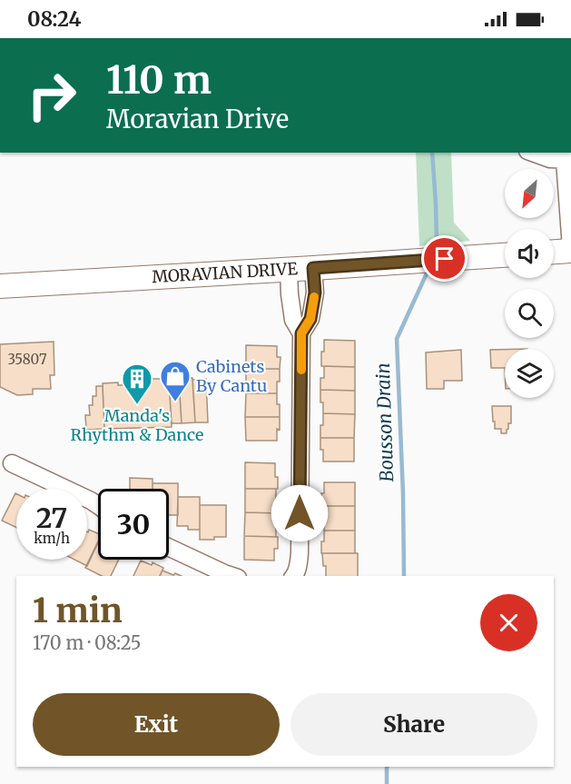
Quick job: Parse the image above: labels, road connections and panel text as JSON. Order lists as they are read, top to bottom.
{
  "streets": {
    "street": ["MORAVIAN DRIVE"]
  },
  "water": ["Bousson Drain"],
  "places": {
    "shop": ["Cabinets By Cantu"],
    "building": ["Manda's Rhythm & Dance"]
  },
  "house_numbers": ["35807"],
  "north": "bottom left",
  "page": {
    "status": "08:24",
    "turn": ["110 m", "Moravian Drive"],
    "speed": "27 km/h",
    "limit": "30",
    "heading": ["1 min", "170 m · 08:25"],
    "buttons": ["Exit", "Share"]
  }
}
